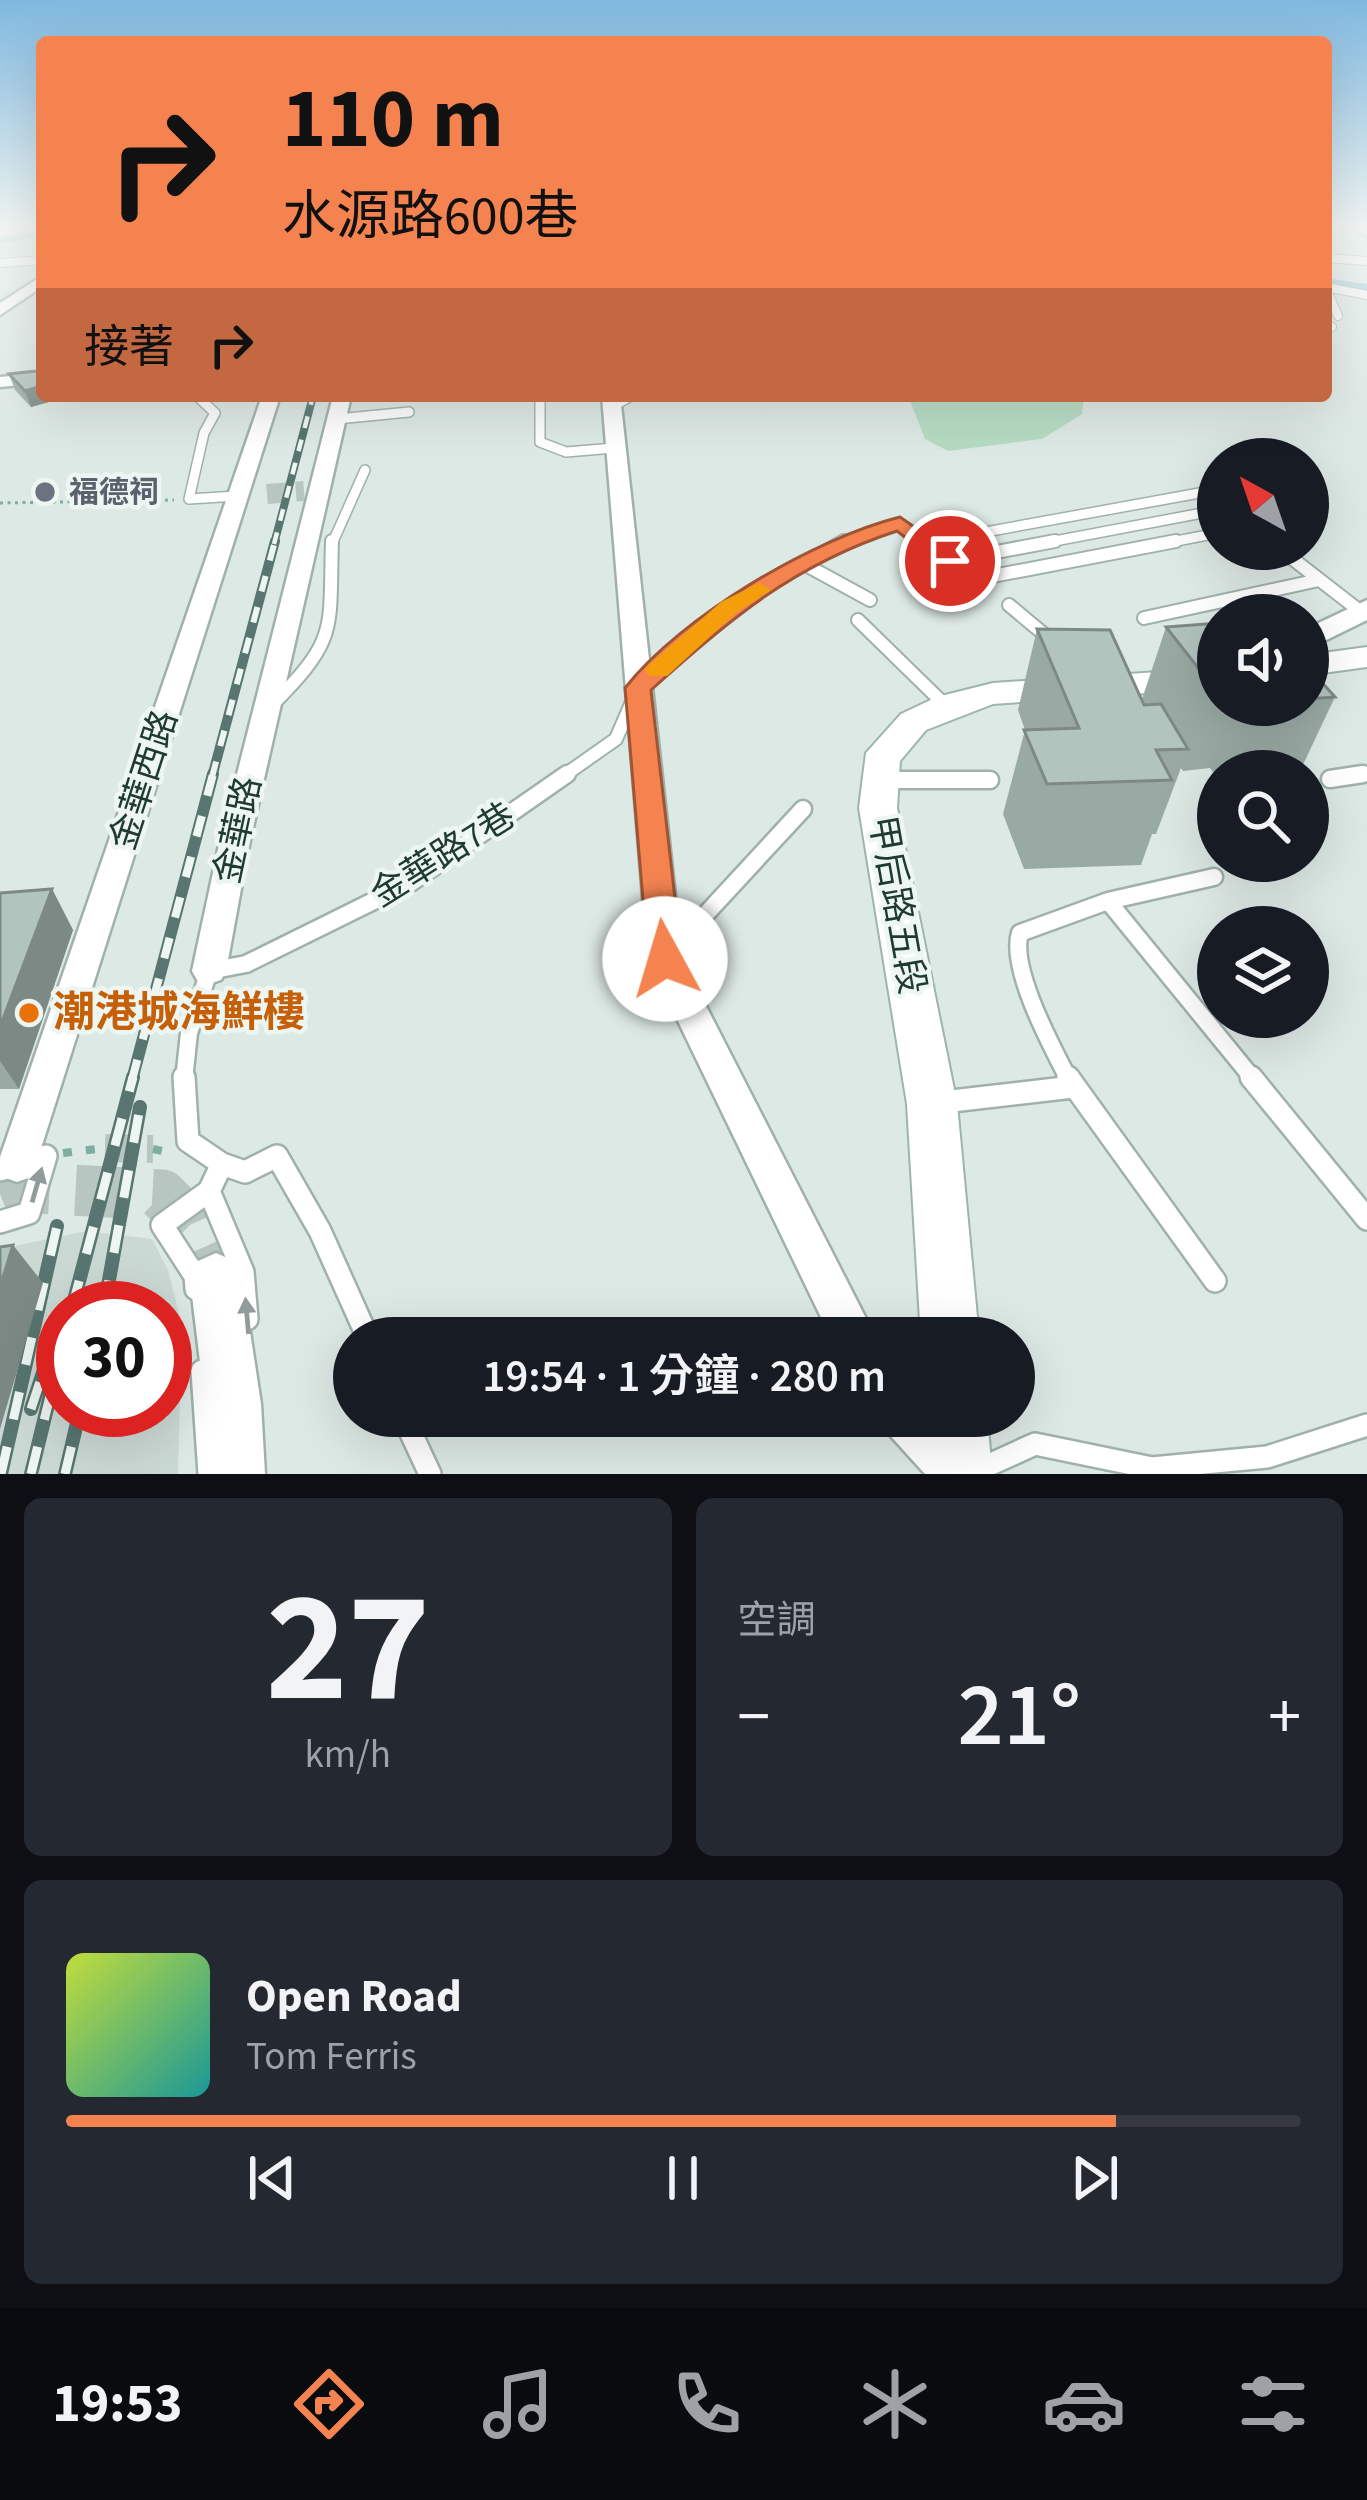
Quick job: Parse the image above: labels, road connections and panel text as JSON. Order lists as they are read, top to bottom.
{
  "streets": {
    "main road": ["甲后路五段"],
    "street": ["金華西路", "金華路"],
    "lane": ["金華路7巷"]
  },
  "crossings": [
    ["金華路", "金華路7巷"]
  ],
  "places": ["福德祠", "潮港城海鮮樓"],
  "north": "top left",
  "page": {
    "turn": ["110 m", "水源路600巷"],
    "then": "接著",
    "limit": "30",
    "trip": "19:54 · 1 分鐘 · 280 m",
    "tile": [
      ["27", "km/h"],
      "空調"
    ],
    "heat": ["−", "21°", "+"],
    "song": ["Open Road", "Tom Ferris"],
    "tabs": "19:53"
  }
}
